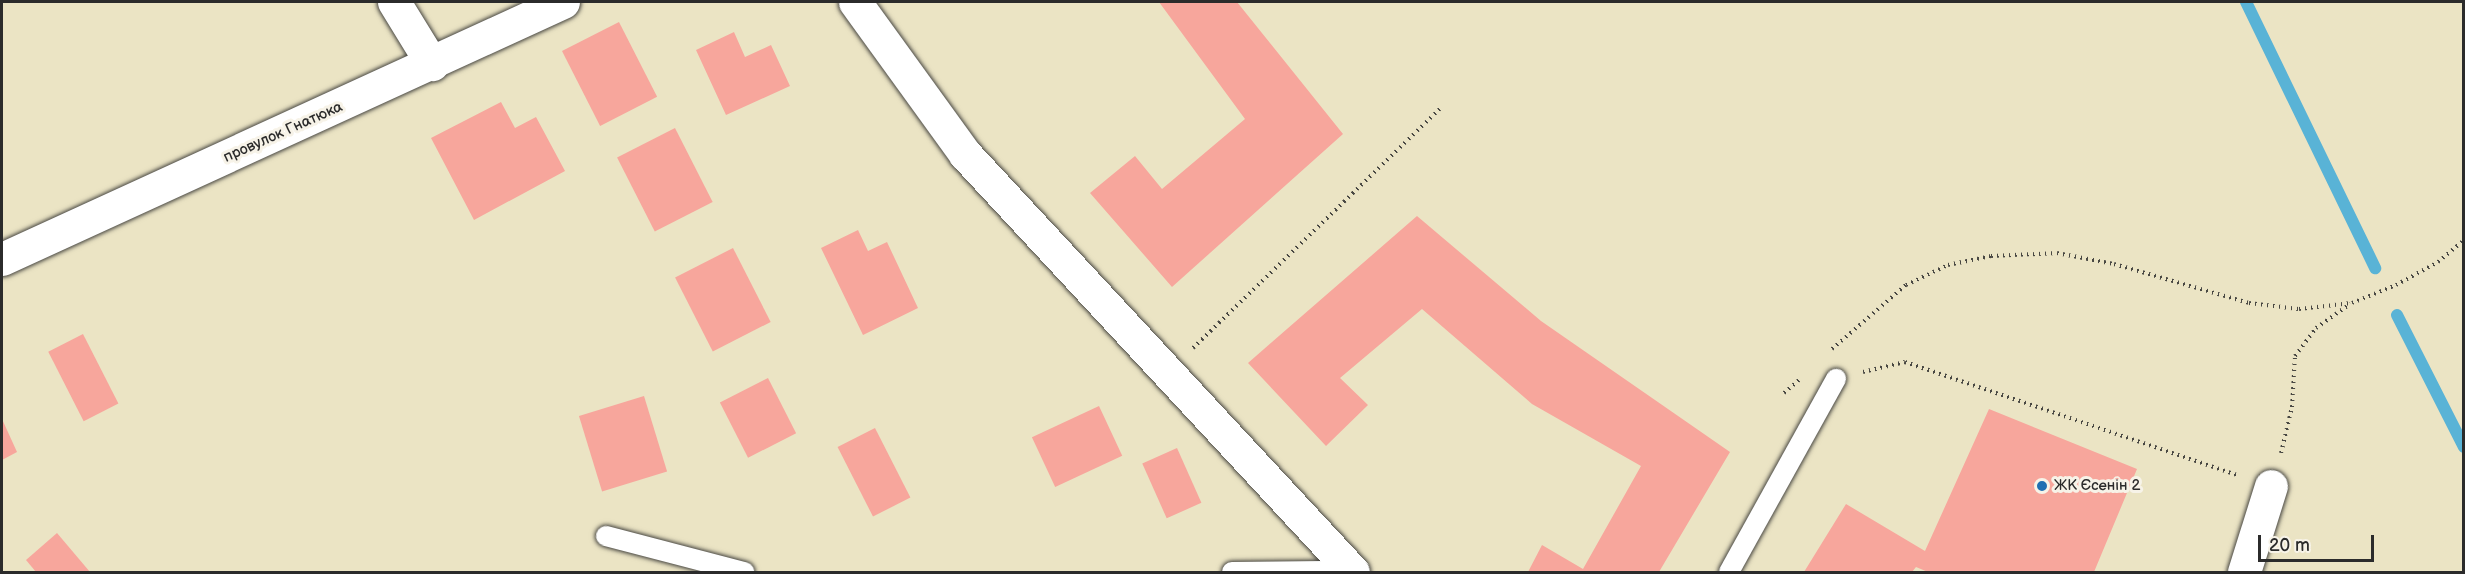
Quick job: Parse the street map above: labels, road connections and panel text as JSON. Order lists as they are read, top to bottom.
{
  "streets": {
    "street": ["провулок Гнатюка"]
  },
  "places": ["ЖК Єсенін 2"],
  "scale_bar": "20 m"
}
